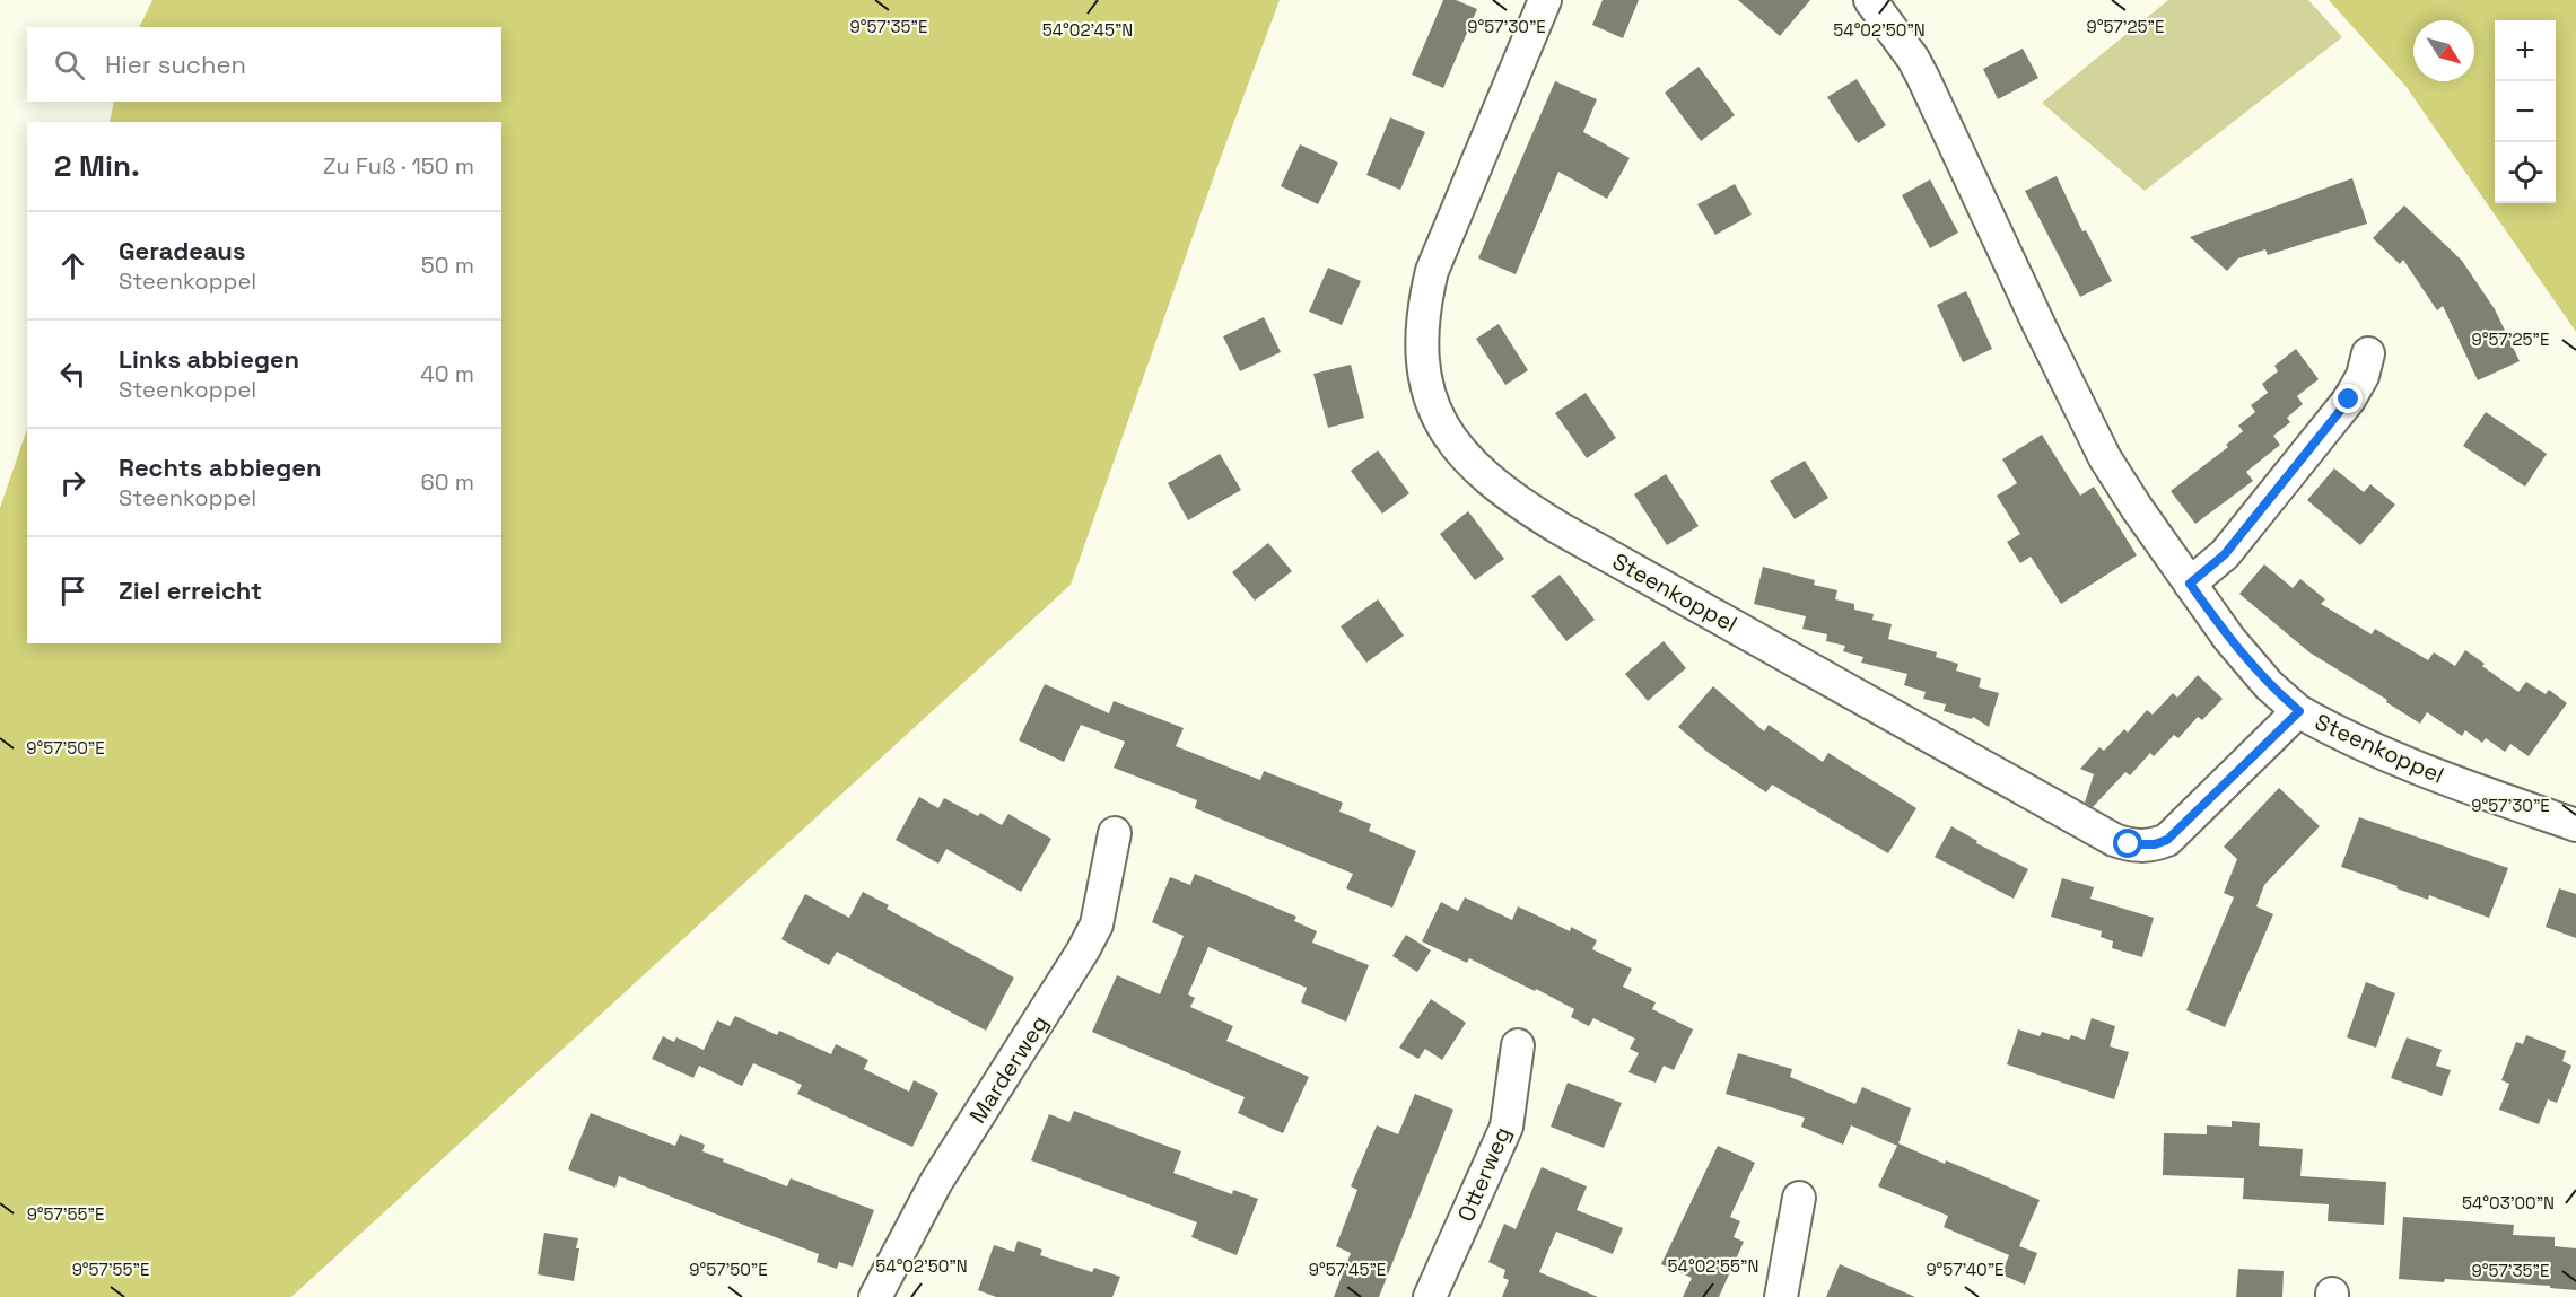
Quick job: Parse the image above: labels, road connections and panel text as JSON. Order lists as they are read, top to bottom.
{
  "streets": {
    "street": ["Steenkoppel", "Marderweg", "Otterweg"]
  },
  "north": "bottom right",
  "page": {
    "map_buttons": ["+", "−"],
    "search": "Hier suchen",
    "heading": ["2 Min.", "Zu Fuß · 150 m"],
    "list": [
      ["Geradeaus", "Steenkoppel", "50 m"],
      ["Links abbiegen", "Steenkoppel", "40 m"],
      ["Rechts abbiegen", "Steenkoppel", "60 m"],
      "Ziel erreicht"
    ]
  },
  "coordinates": [
    "9°57'35\"E",
    "9°57'30\"E",
    "9°57'25\"E",
    "54°02'45\"N",
    "54°02'50\"N",
    "9°57'50\"E",
    "54°03'00\"N",
    "9°57'55\"E",
    "54°02'55\"N",
    "9°57'45\"E",
    "9°57'40\"E"
  ]
}
